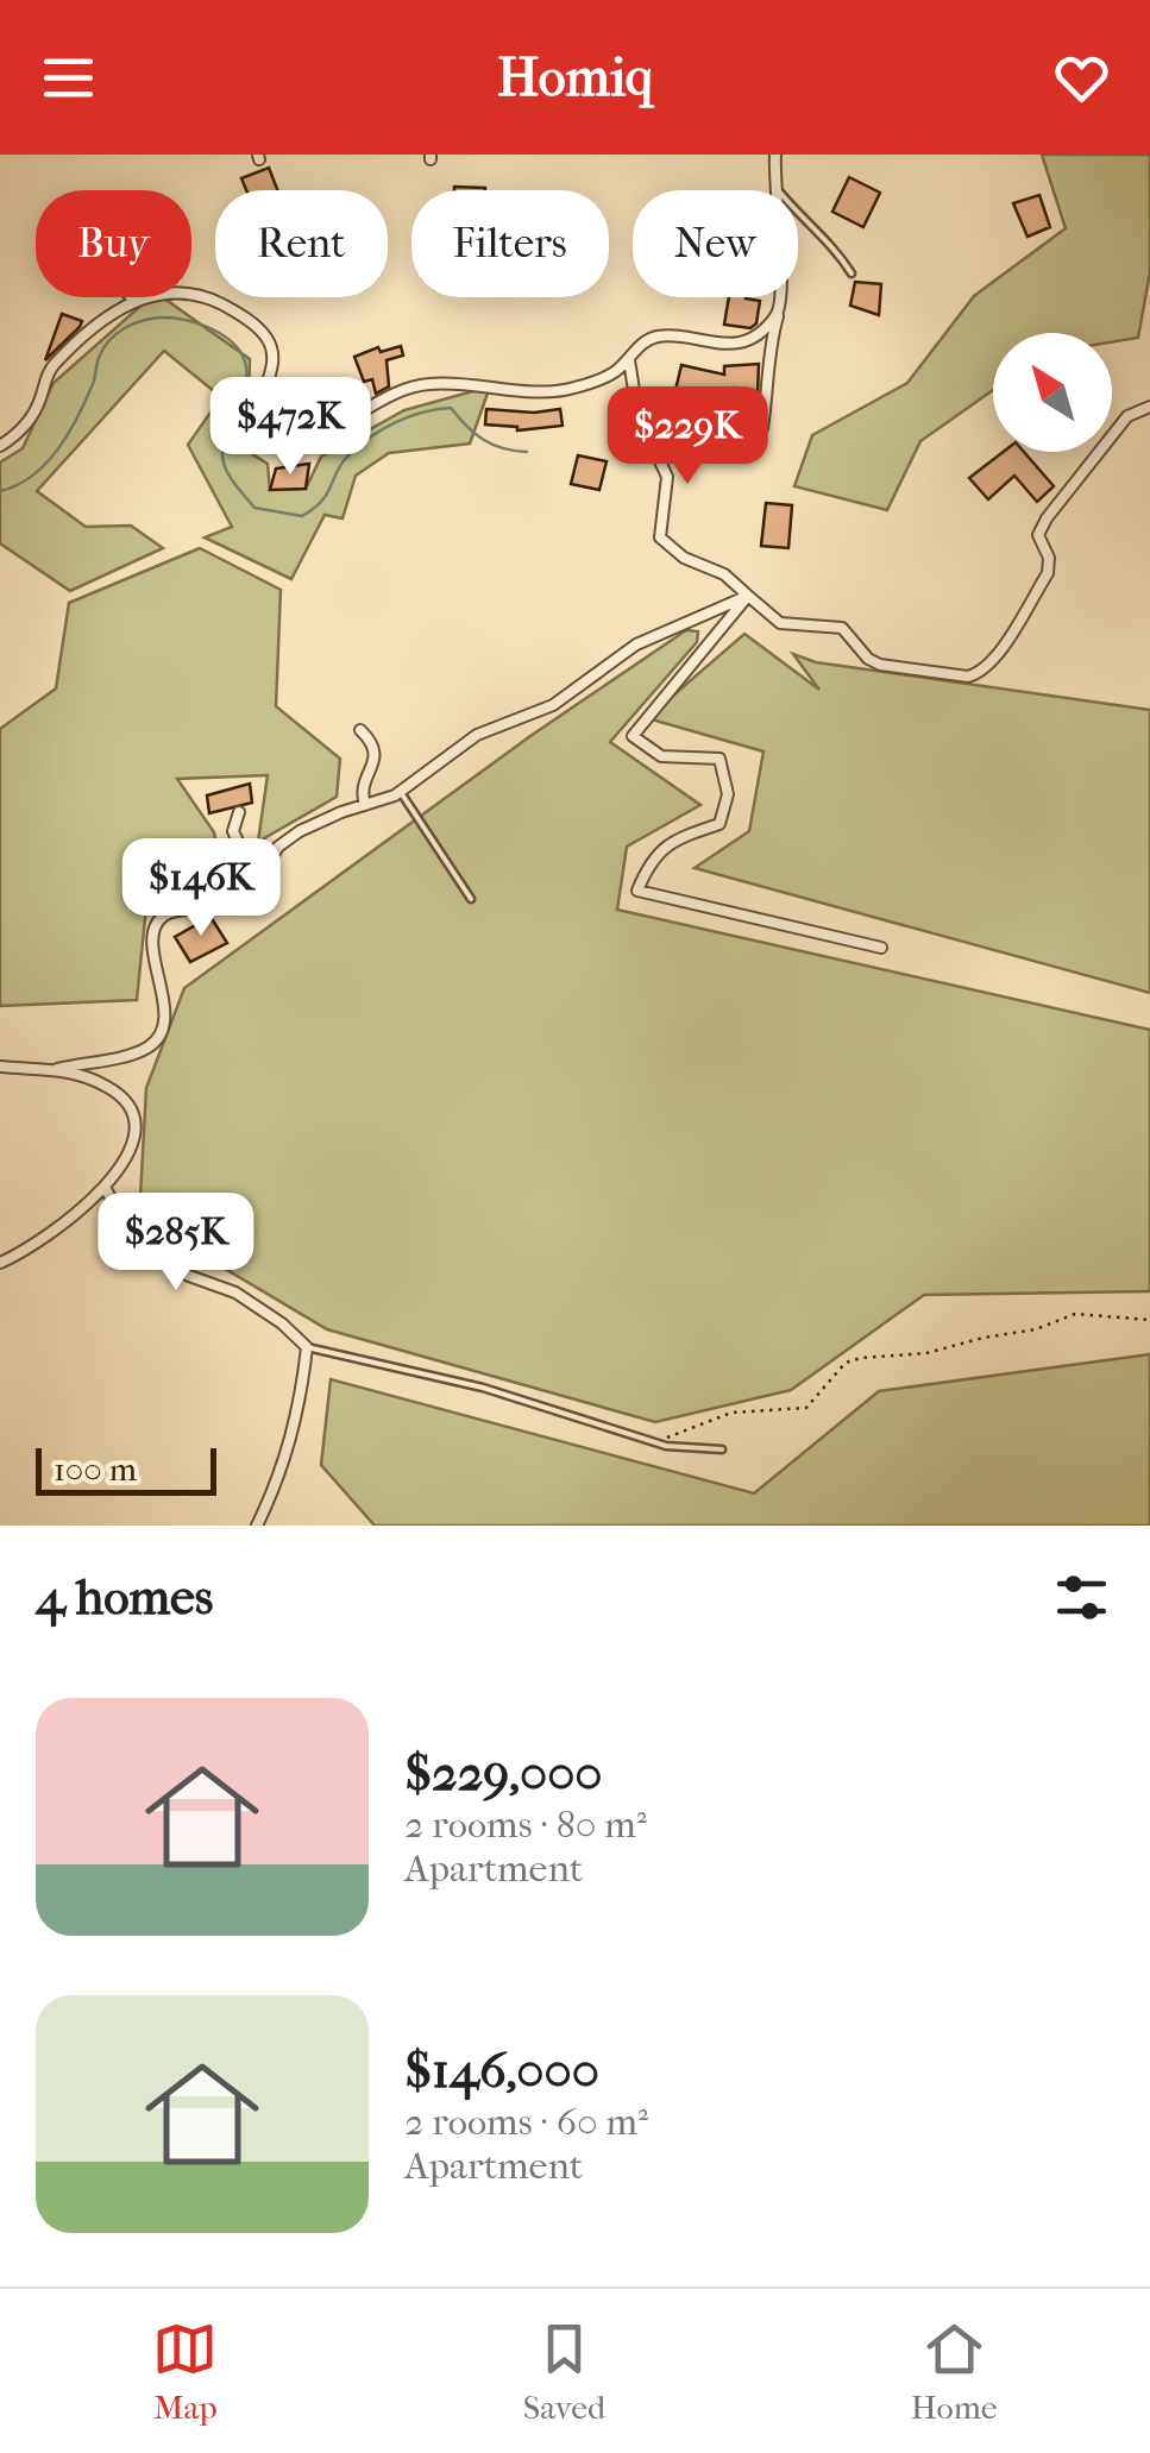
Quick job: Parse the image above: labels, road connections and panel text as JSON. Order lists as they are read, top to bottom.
{
  "scale_bar": "100 m",
  "north": "top left",
  "page": {
    "header": "Homiq",
    "chip": [
      "Buy",
      "Rent",
      "Filters",
      "New"
    ],
    "price": [
      "$472K",
      "$229K",
      "$146K",
      "$285K"
    ],
    "scale": "100 m",
    "heading": "4 homes",
    "list": [
      {
        "name": "$229,000",
        "note": "2 rooms · 80 m² · Apartment"
      },
      {
        "name": "$146,000",
        "note": "2 rooms · 60 m² · Apartment"
      }
    ],
    "tabs": ["Map", "Saved", "Home"]
  }
}
